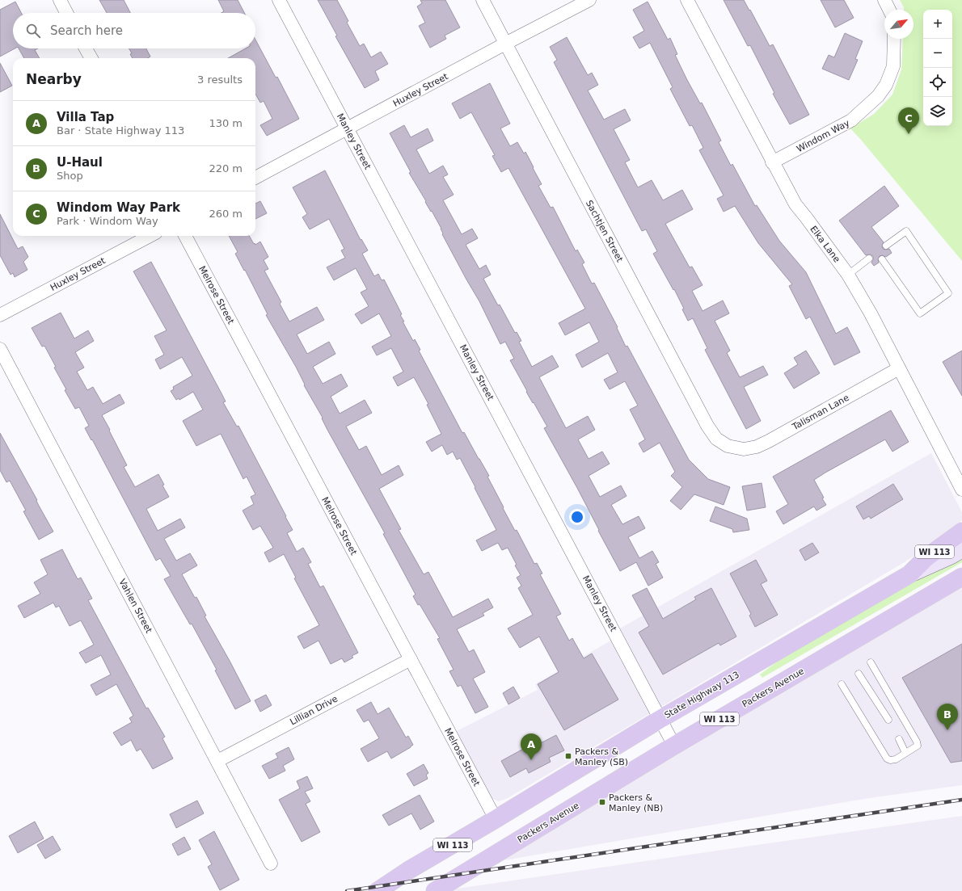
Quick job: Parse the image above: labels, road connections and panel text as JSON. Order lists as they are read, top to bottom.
{
  "streets": {
    "main road": ["WI 113", "Packers Avenue", "State Highway 113"],
    "street": [
      "Huxley Street",
      "Windom Way",
      "Manley Street",
      "Sachtjen Street",
      "Elka Lane",
      "Melrose Street",
      "Talisman Lane",
      "Vahlen Street",
      "Lillian Drive"
    ]
  },
  "crossings": [
    ["Huxley Street", "Manley Street"],
    ["Huxley Street", "Sachtjen Street"],
    ["Windom Way", "Elka Lane"],
    ["Manley Street", "Packers Avenue"],
    ["Manley Street", "State Highway 113"],
    ["Sachtjen Street", "Talisman Lane"],
    ["Elka Lane", "Talisman Lane"],
    ["Melrose Street", "WI 113"],
    ["Melrose Street", "State Highway 113"],
    ["Melrose Street", "Lillian Drive"],
    ["WI 113", "State Highway 113"],
    ["Vahlen Street", "Lillian Drive"]
  ],
  "places": {
    "transit": ["Packers & Manley (SB)", "Packers & Manley (NB)"]
  },
  "north": "top right",
  "page": {
    "map_buttons": ["+", "−"],
    "search": "Search here",
    "heading": ["Nearby", "3 results"],
    "list": [
      {
        "mark": "A",
        "name": "Villa Tap",
        "note": "Bar · State Highway 113",
        "value": "130 m"
      },
      {
        "mark": "B",
        "name": "U-Haul",
        "note": "Shop",
        "value": "220 m"
      },
      {
        "mark": "C",
        "name": "Windom Way Park",
        "note": "Park · Windom Way",
        "value": "260 m"
      }
    ],
    "pins": ["C", "B", "A"]
  }
}
